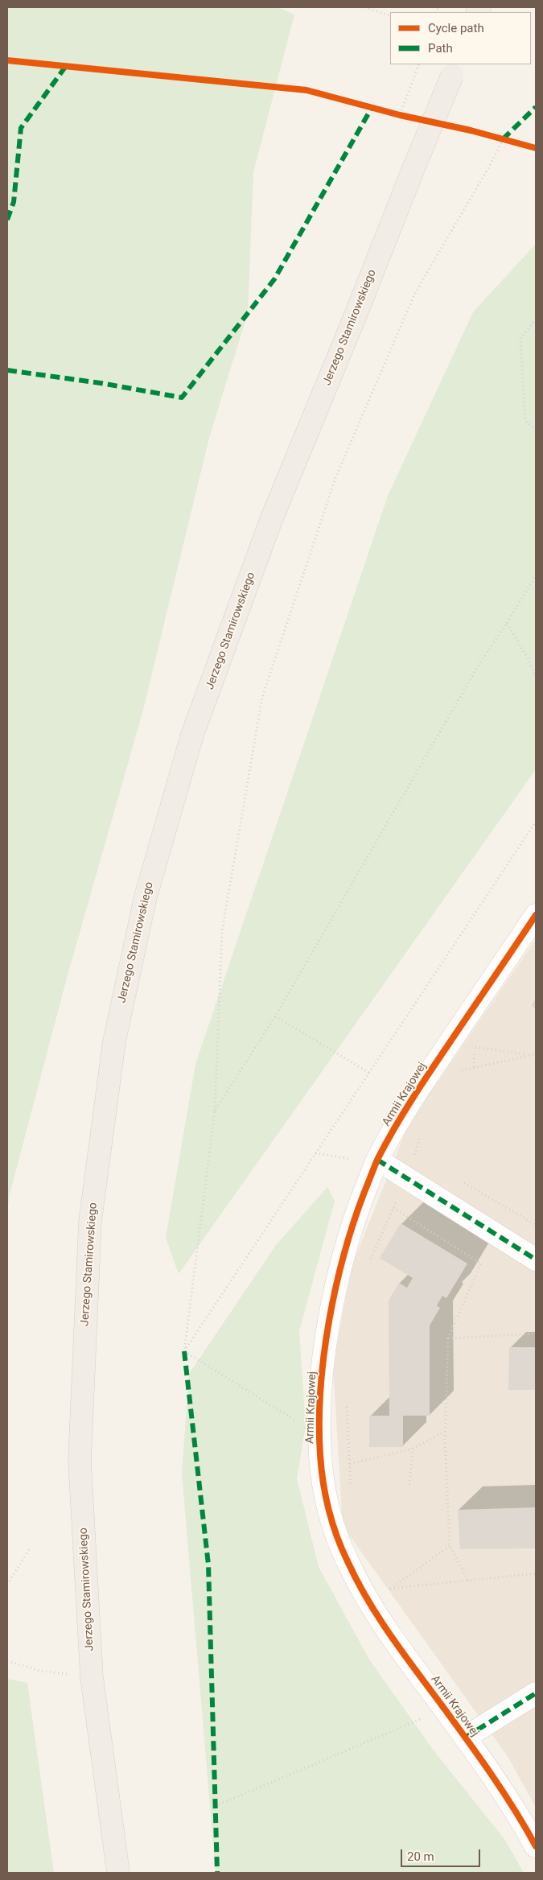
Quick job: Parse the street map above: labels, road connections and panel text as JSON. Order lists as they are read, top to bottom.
{
  "streets": {
    "main road": ["Jerzego Stamirowskiego"],
    "street": ["Armii Krajowej"]
  },
  "legend": ["Cycle path", "Path"],
  "scale_bar": "20 m"
}
